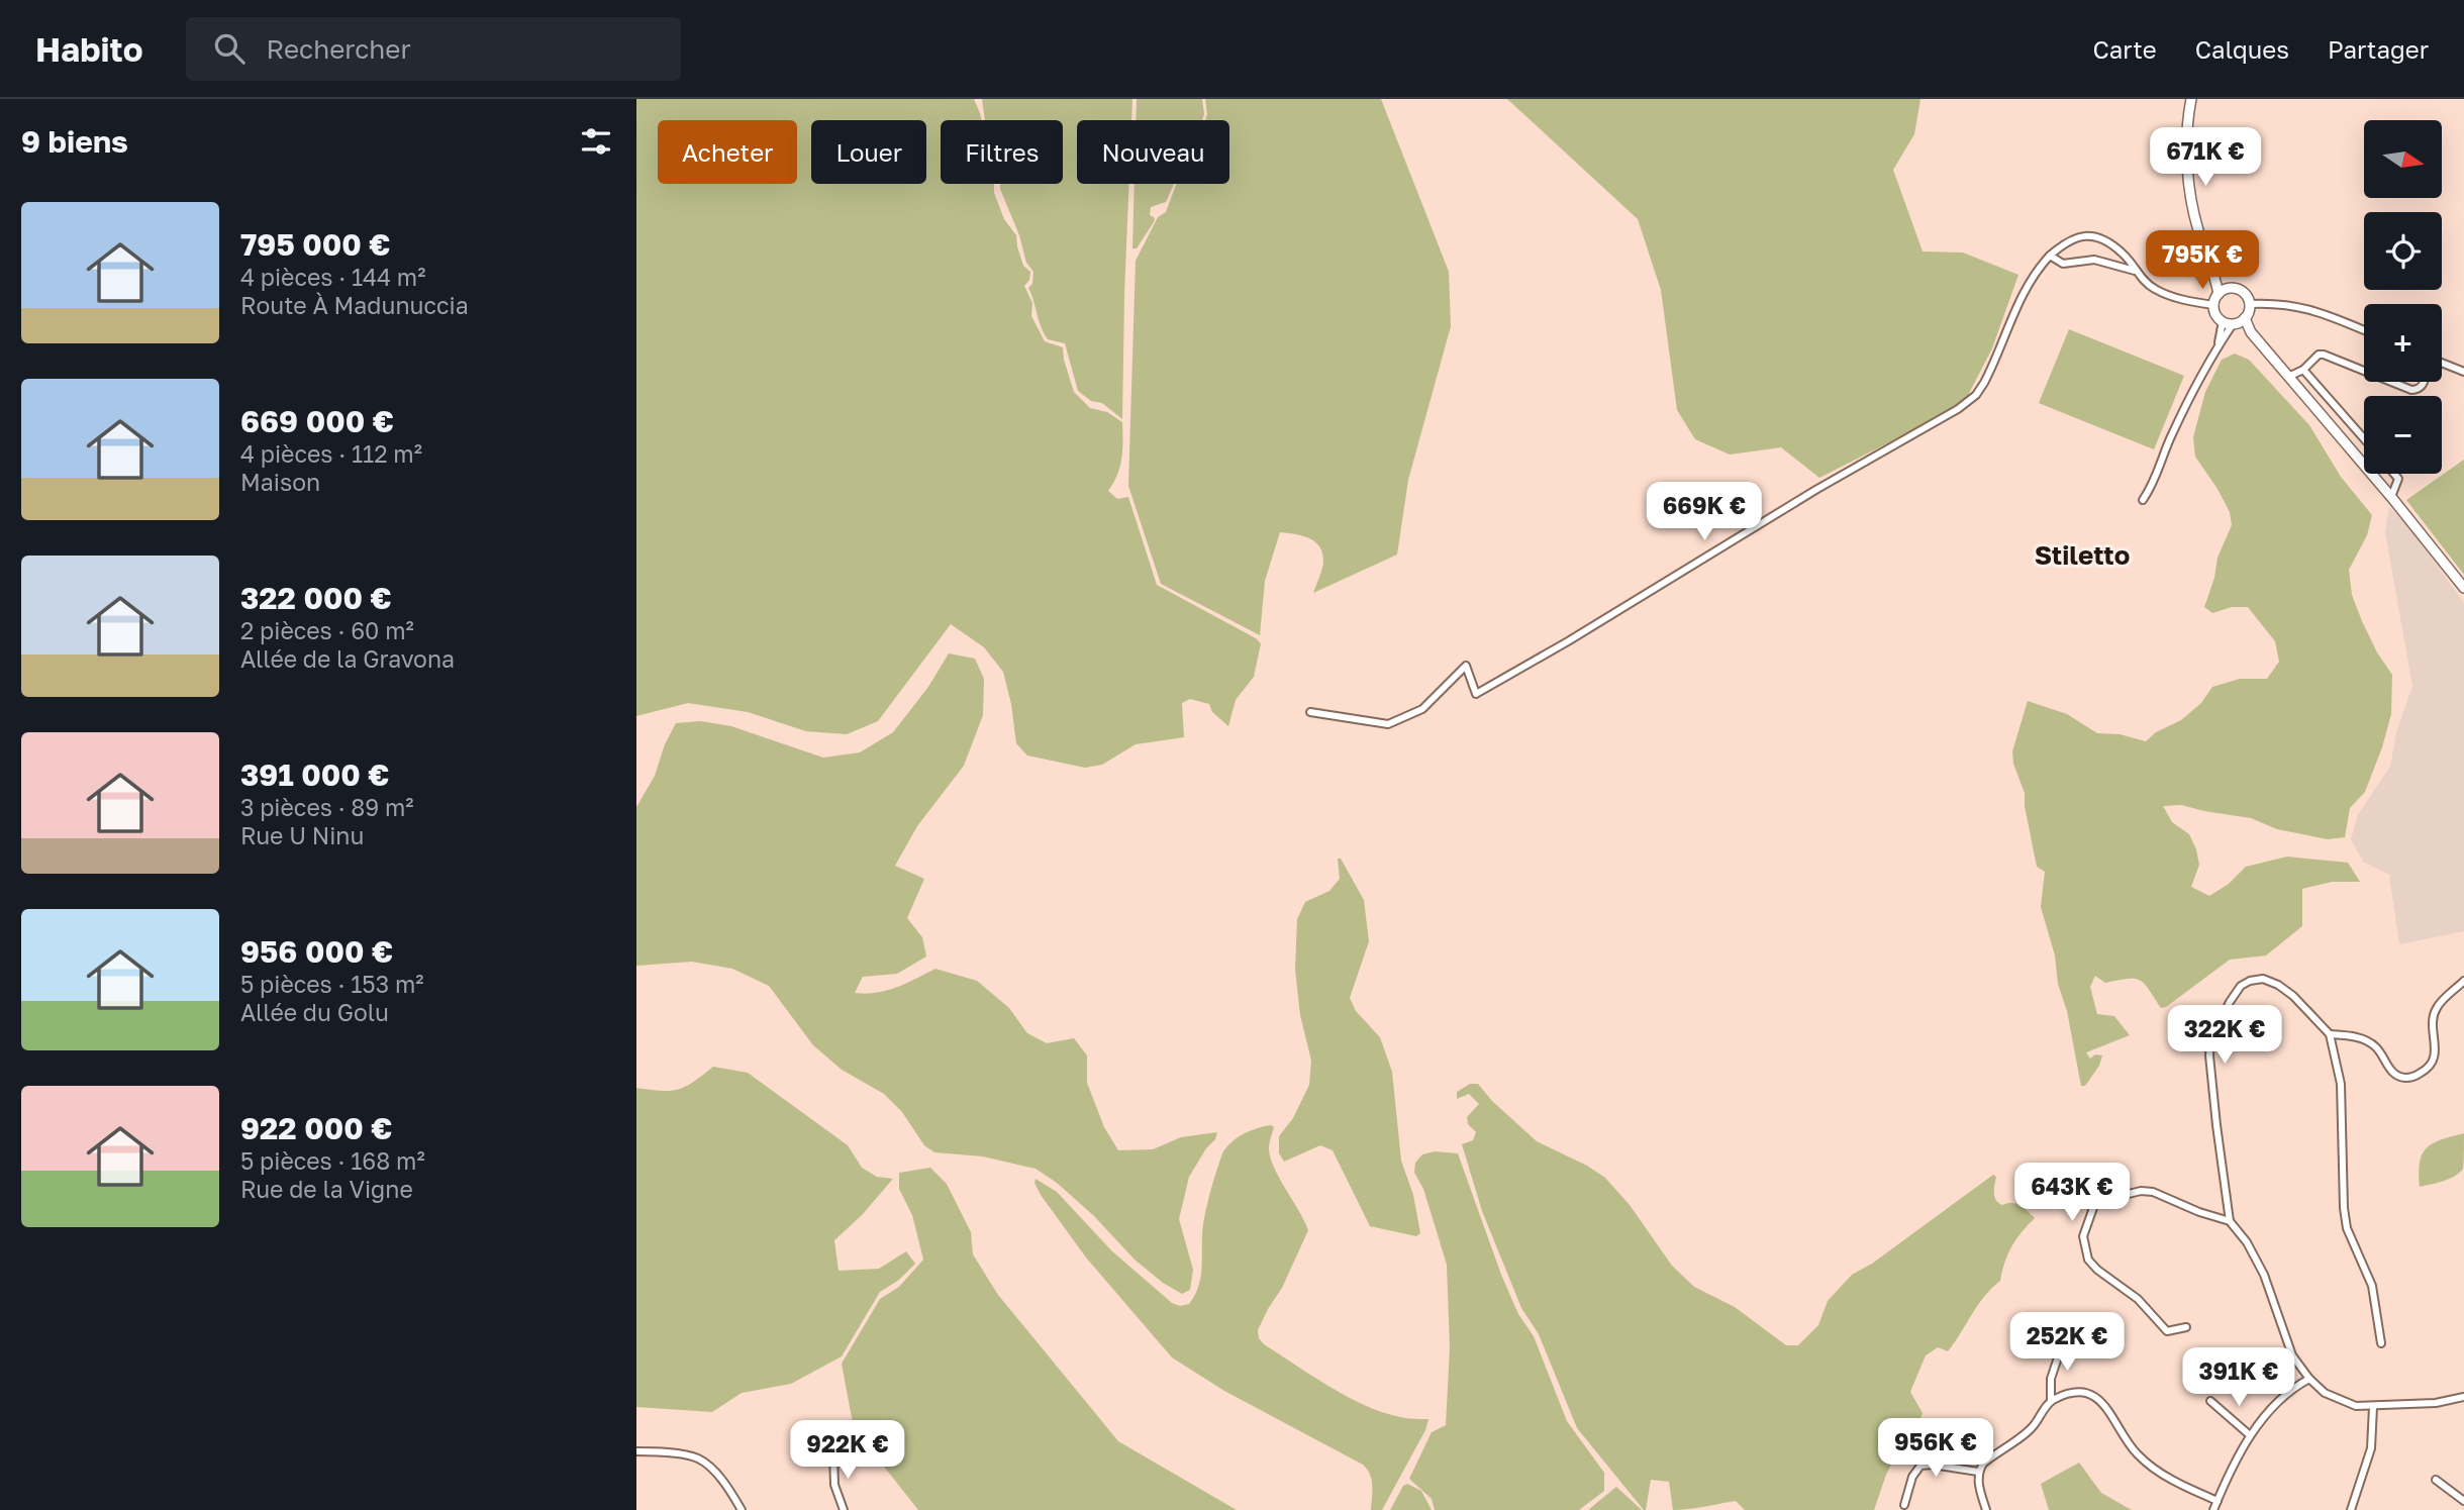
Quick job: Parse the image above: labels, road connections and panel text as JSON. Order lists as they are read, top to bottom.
{
  "districts": ["Stiletto"],
  "north": "right",
  "page": {
    "header": "Habito",
    "search": "Rechercher",
    "nav": ["Carte", "Calques", "Partager"],
    "heading": "9 biens",
    "map_buttons": ["+", "−"],
    "chip": [
      "Acheter",
      "Louer",
      "Filtres",
      "Nouveau"
    ],
    "price": [
      "671K €",
      "795K €",
      "669K €",
      "322K €",
      "643K €",
      "252K €",
      "391K €",
      "956K €",
      "922K €"
    ],
    "list": [
      {
        "name": "795 000 €",
        "note": "4 pièces · 144 m² · Route À Madunuccia"
      },
      {
        "name": "669 000 €",
        "note": "4 pièces · 112 m² · Maison"
      },
      {
        "name": "322 000 €",
        "note": "2 pièces · 60 m² · Allée de la Gravona"
      },
      {
        "name": "391 000 €",
        "note": "3 pièces · 89 m² · Rue U Ninu"
      },
      {
        "name": "956 000 €",
        "note": "5 pièces · 153 m² · Allée du Golu"
      },
      {
        "name": "922 000 €",
        "note": "5 pièces · 168 m² · Rue de la Vigne"
      }
    ]
  }
}
